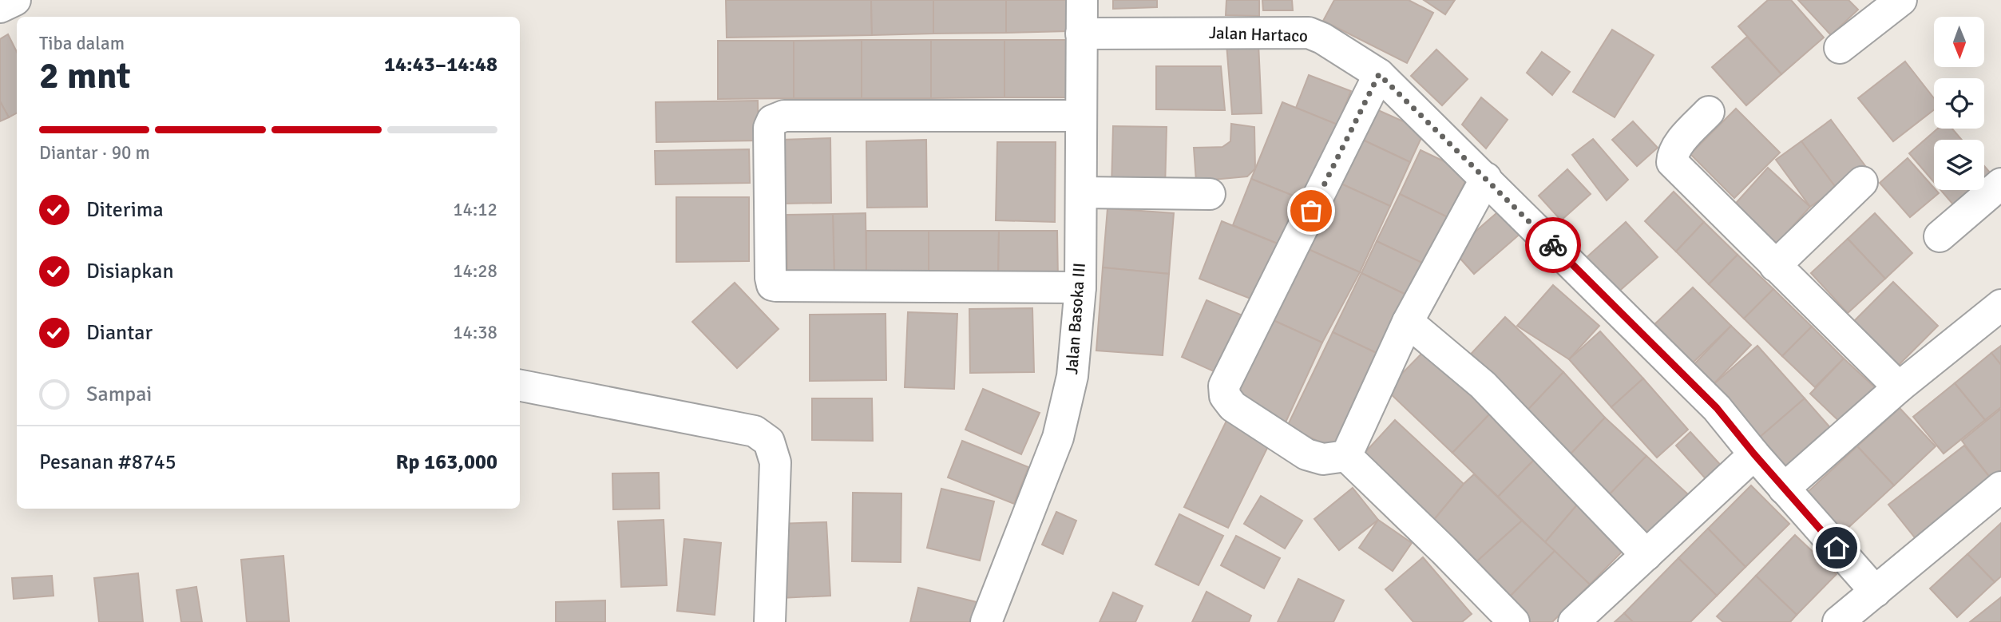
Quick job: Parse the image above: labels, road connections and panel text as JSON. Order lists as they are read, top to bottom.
{
  "streets": {
    "street": ["Jalan Hartaco", "Jalan Basoka III"]
  },
  "crossings": [
    ["Jalan Hartaco", "Jalan Basoka III"]
  ],
  "north": "bottom",
  "page": {
    "heading": ["2 mnt", "Tiba dalam", "14:43–14:48"],
    "panel": ["Pesanan #8745", "Rp 163,000"],
    "bar": "Diantar · 90 m",
    "list": [
      ["Diterima", "14:12"],
      ["Disiapkan", "14:28"],
      ["Diantar", "14:38"],
      "Sampai"
    ]
  }
}
